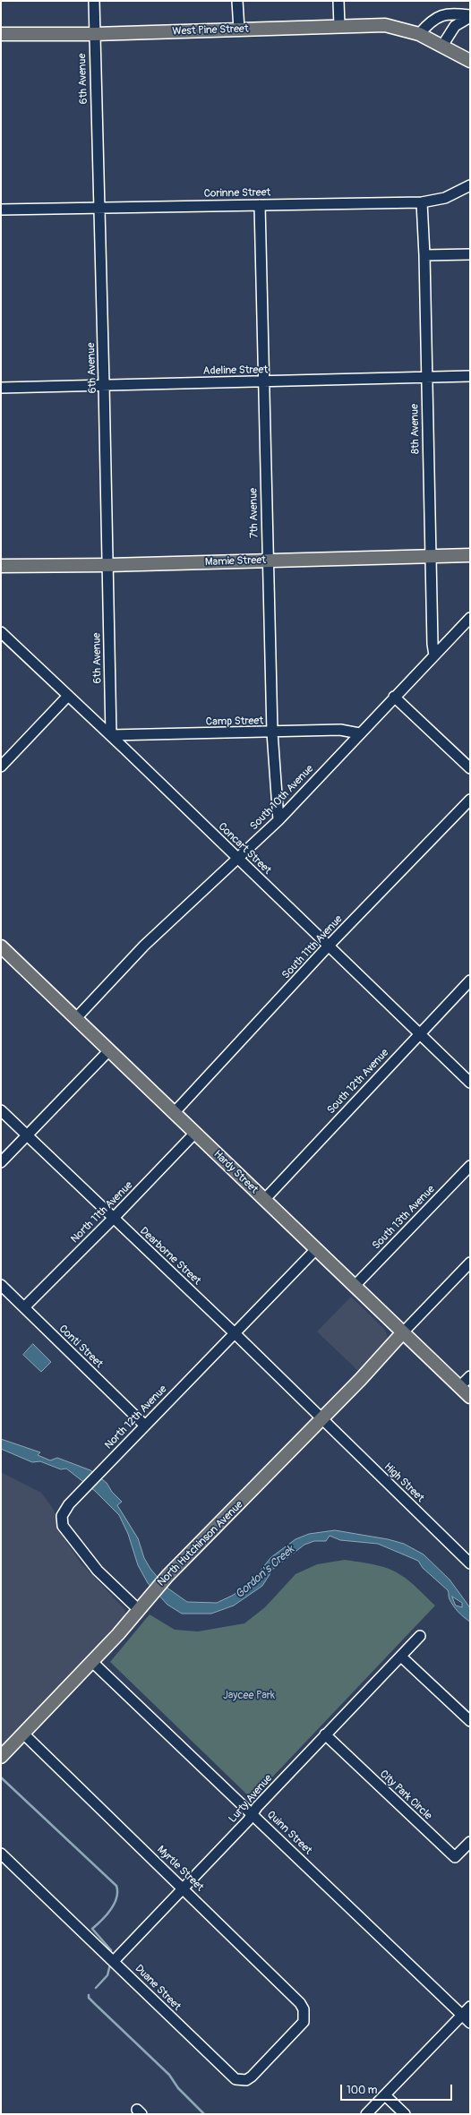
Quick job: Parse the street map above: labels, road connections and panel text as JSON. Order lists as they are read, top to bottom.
{
  "streets": {
    "main road": [
      "West Pine Street",
      "Mamie Street",
      "Hardy Street",
      "North Hutchinson Avenue"
    ],
    "street": [
      "6th Avenue",
      "Corinne Street",
      "Adeline Street",
      "8th Avenue",
      "7th Avenue",
      "Camp Street",
      "South 10th Avenue",
      "Concart Street",
      "South 11th Avenue",
      "South 12th Avenue",
      "North 11th Avenue",
      "South 13th Avenue",
      "Dearborne Street",
      "Conti Street",
      "North 12th Avenue",
      "High Street",
      "City Park Circle",
      "Lurty Avenue",
      "Quinn Street",
      "Myrtle Street",
      "Duane Street"
    ]
  },
  "crossings": [
    ["West Pine Street", "6th Avenue"],
    ["6th Avenue", "Corinne Street"],
    ["6th Avenue", "Adeline Street"],
    ["6th Avenue", "Mamie Street"],
    ["6th Avenue", "Camp Street"],
    ["6th Avenue", "Concart Street"],
    ["Corinne Street", "8th Avenue"],
    ["Corinne Street", "7th Avenue"],
    ["Adeline Street", "8th Avenue"],
    ["Adeline Street", "7th Avenue"],
    ["8th Avenue", "Mamie Street"],
    ["8th Avenue", "South 10th Avenue"],
    ["7th Avenue", "Mamie Street"],
    ["7th Avenue", "Camp Street"],
    ["7th Avenue", "South 10th Avenue"],
    ["Camp Street", "South 10th Avenue"],
    ["Camp Street", "Concart Street"],
    ["South 10th Avenue", "Concart Street"],
    ["South 10th Avenue", "Hardy Street"],
    ["Concart Street", "South 11th Avenue"],
    ["Concart Street", "South 12th Avenue"],
    ["South 11th Avenue", "Hardy Street"],
    ["South 12th Avenue", "Hardy Street"],
    ["Hardy Street", "North 11th Avenue"],
    ["Hardy Street", "South 13th Avenue"],
    ["Hardy Street", "North 12th Avenue"],
    ["Hardy Street", "North Hutchinson Avenue"],
    ["North 11th Avenue", "Dearborne Street"],
    ["North 11th Avenue", "Conti Street"],
    ["Dearborne Street", "North 12th Avenue"],
    ["Dearborne Street", "High Street"],
    ["Dearborne Street", "North Hutchinson Avenue"],
    ["Conti Street", "North 12th Avenue"],
    ["North 12th Avenue", "North Hutchinson Avenue"],
    ["High Street", "North Hutchinson Avenue"],
    ["North Hutchinson Avenue", "Quinn Street"],
    ["North Hutchinson Avenue", "Myrtle Street"],
    ["City Park Circle", "Lurty Avenue"],
    ["Lurty Avenue", "Quinn Street"],
    ["Lurty Avenue", "Myrtle Street"],
    ["Lurty Avenue", "Duane Street"],
    ["Myrtle Street", "Duane Street"]
  ],
  "water": ["Gordon's Creek"],
  "parks": ["Jaycee Park"],
  "scale_bar": "100 m"
}
